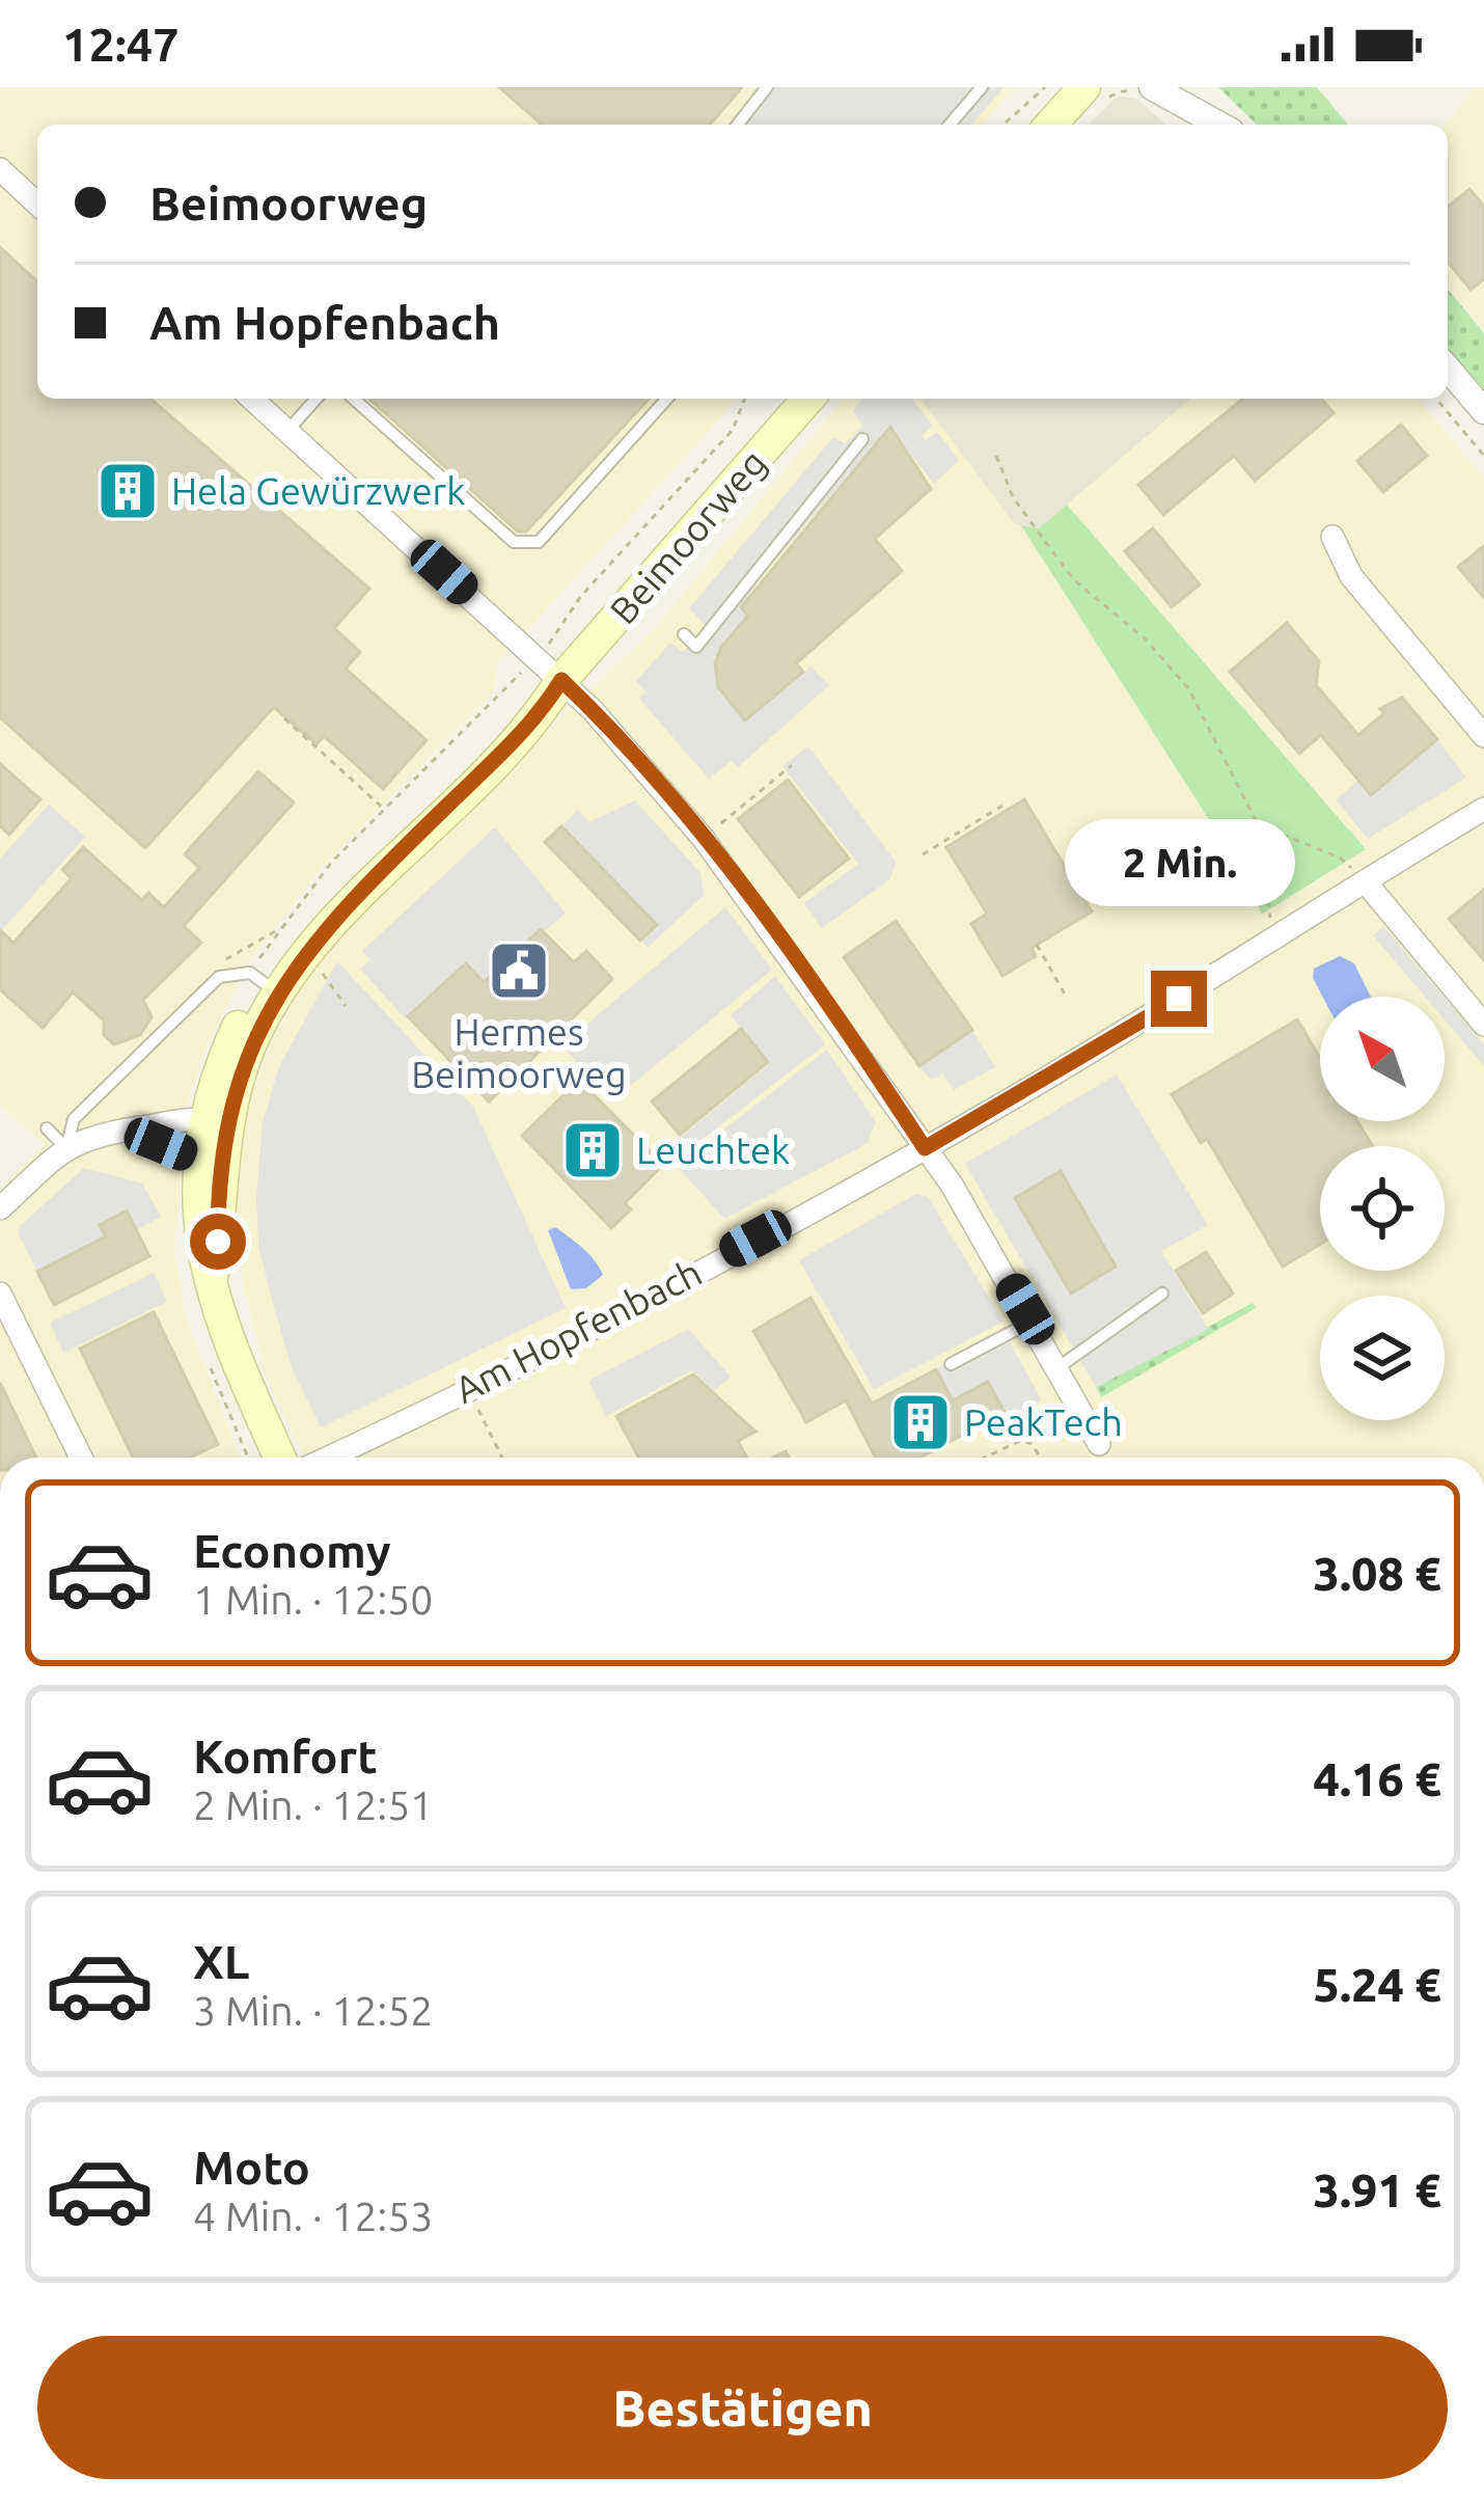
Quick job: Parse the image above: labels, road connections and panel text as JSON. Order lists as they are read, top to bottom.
{
  "streets": {
    "main road": ["Beimoorweg"],
    "street": ["Am Hopfenbach"]
  },
  "places": {
    "building": ["Hela Gewürzwerk", "Leuchtek", "PeakTech"],
    "public building": ["Hermes Beimoorweg"]
  },
  "north": "top left",
  "page": {
    "status": "12:47",
    "banner": ["Beimoorweg", "Am Hopfenbach"],
    "bubble": "2 Min.",
    "list": [
      {
        "name": "Economy",
        "note": "1 Min. · 12:50",
        "value": "3.08 €"
      },
      {
        "name": "Komfort",
        "note": "2 Min. · 12:51",
        "value": "4.16 €"
      },
      {
        "name": "XL",
        "note": "3 Min. · 12:52",
        "value": "5.24 €"
      },
      {
        "name": "Moto",
        "note": "4 Min. · 12:53",
        "value": "3.91 €"
      }
    ],
    "buttons": "Bestätigen"
  }
}
